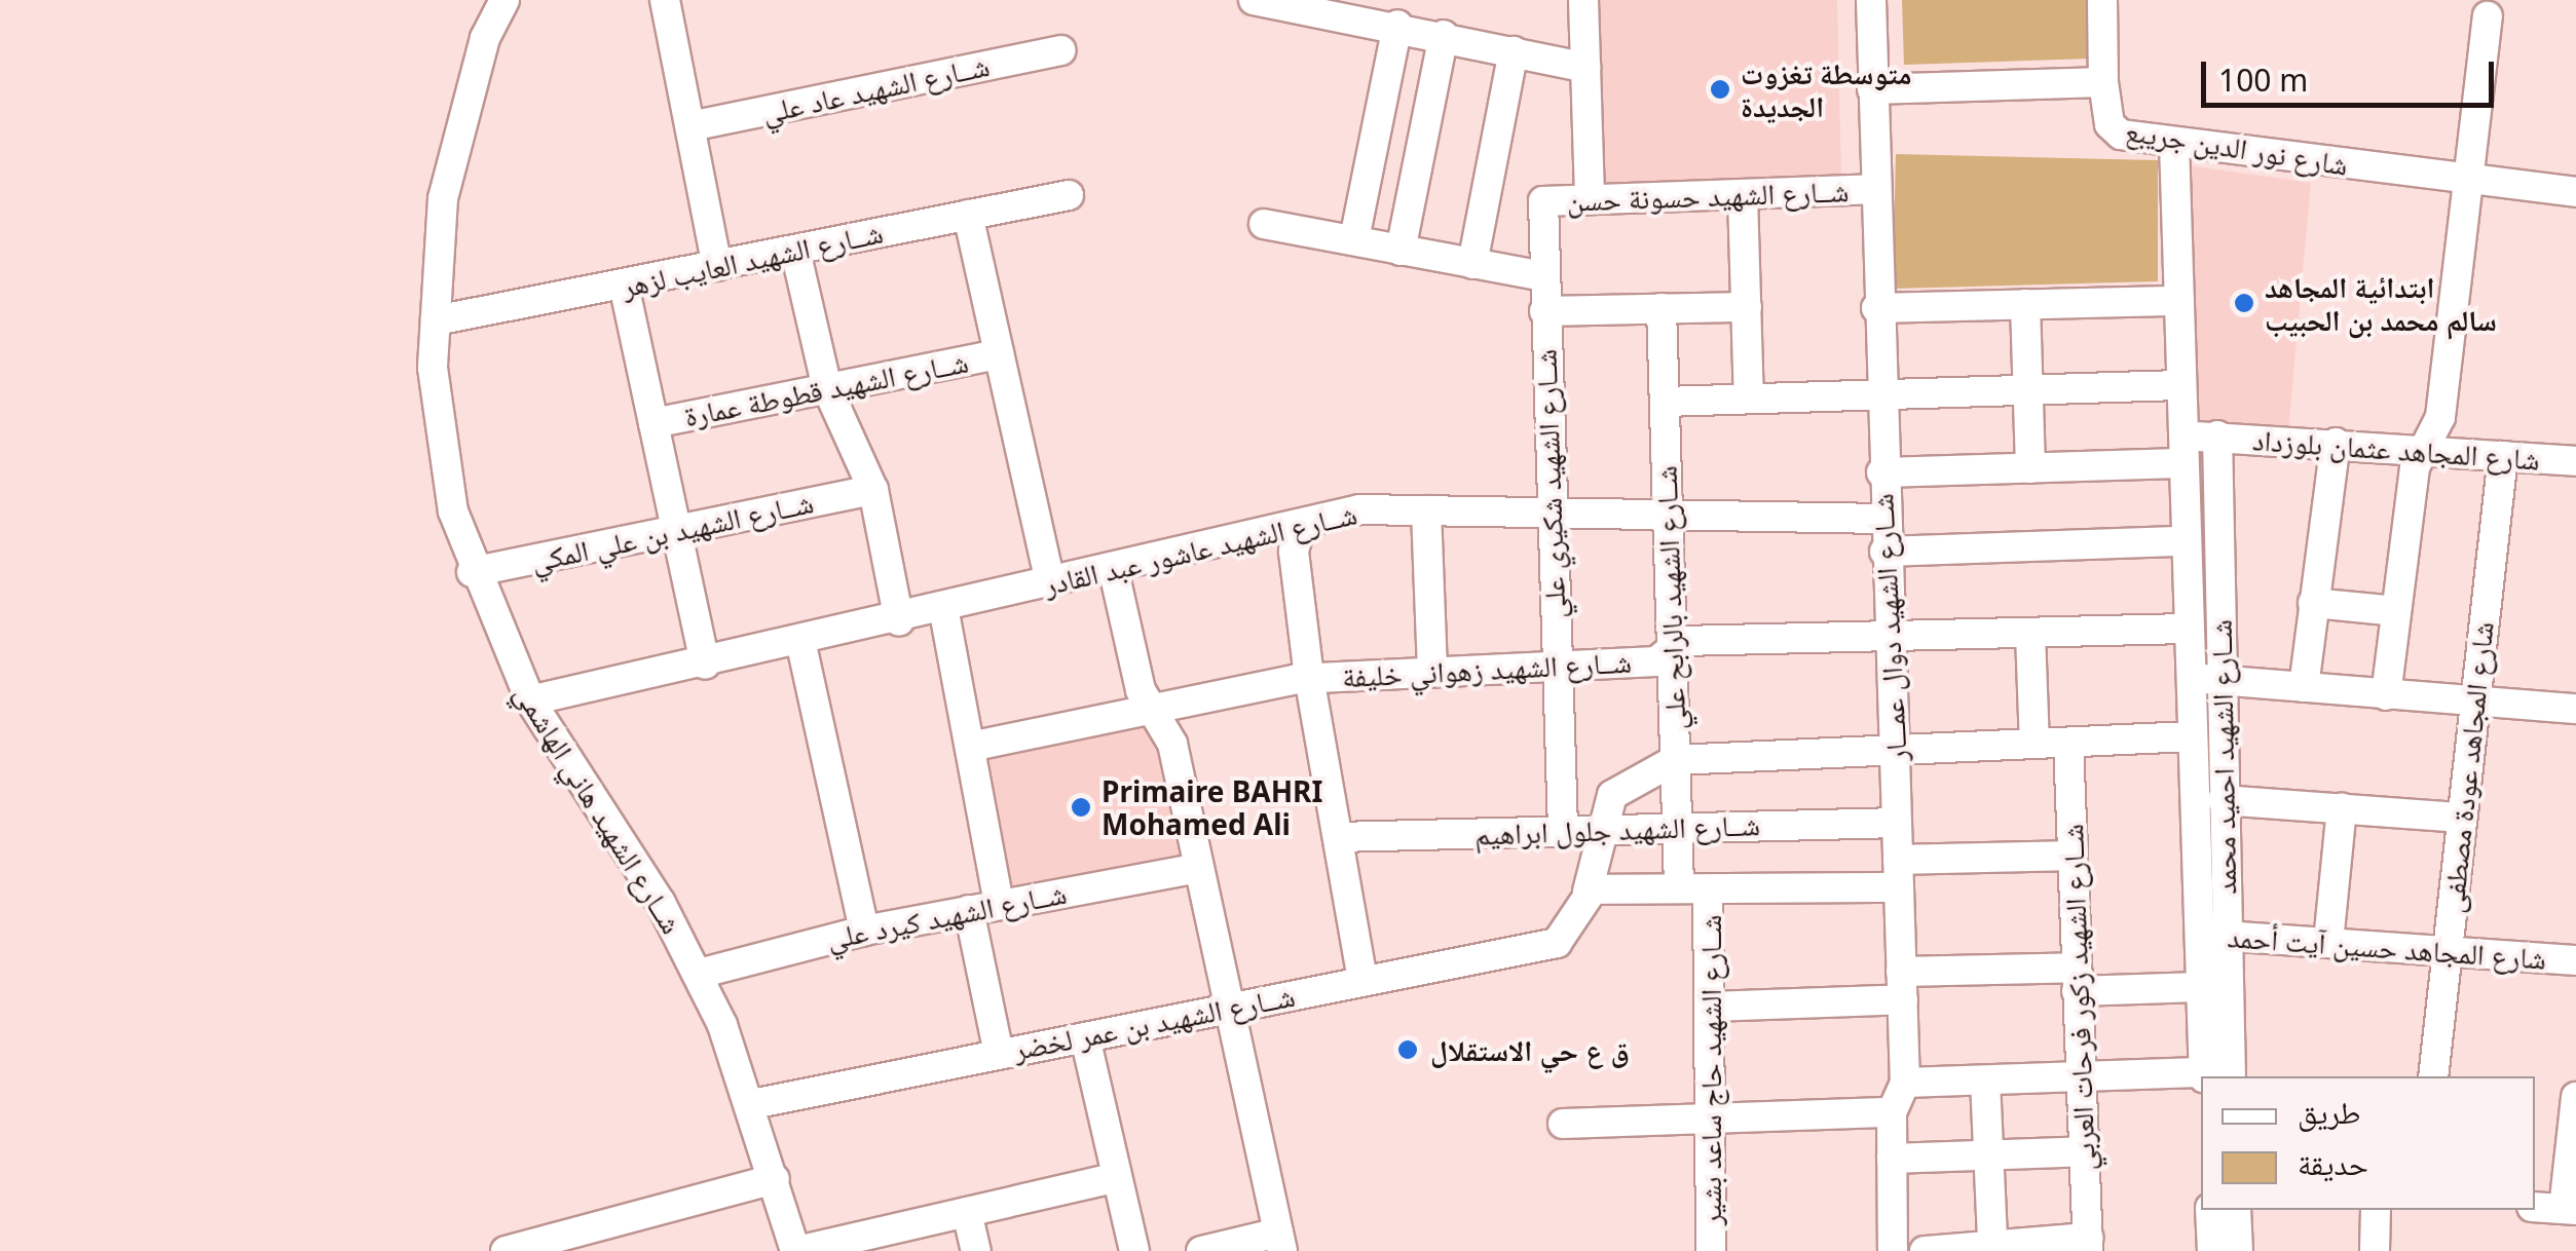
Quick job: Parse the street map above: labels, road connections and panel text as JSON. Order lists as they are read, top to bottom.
{
  "streets": {
    "street": [
      "شــارع الشهيد عاد علي",
      "شارع نور الدين جريبع",
      "شــارع الشهيد حسونة حسن",
      "شــارع الشهيد العايب لزهر",
      "شــارع الشهيد قطوطة عمارة",
      "شارع المجاهد عثمان بلوزداد",
      "شــارع الشهيد شكيري علي",
      "شــارع الشهيد بن علي المكي",
      "شــارع الشهيد عاشور عبد القادر",
      "شــارع الشهيد بالرابح علي",
      "شــارع الشهيد دوال عمـــار",
      "شــارع الشهيد زهواني خليفة",
      "شــارع الشهيد احميد محمد",
      "شارع المجاهد عودة مصطفى",
      "شــارع الشهيد هاني الهاشمي",
      "شــارع الشهيد جلول ابراهيم",
      "شــارع الشهيد كيرد علي",
      "شارع المجاهد حسين آيت أحمد",
      "شــارع الشهيد زكور فرحات العربي",
      "شــارع الشهيد بن عمر لخضر",
      "شــارع الشهيد حاج ساعد بشير"
    ]
  },
  "crossings": [
    ["شارع نور الدين جريبع", "شــارع الشهيد دوال عمـــار"],
    ["شارع نور الدين جريبع", "شــارع الشهيد احميد محمد"],
    ["شــارع الشهيد حسونة حسن", "شــارع الشهيد شكيري علي"],
    ["شــارع الشهيد حسونة حسن", "شــارع الشهيد دوال عمـــار"],
    ["شــارع الشهيد العايب لزهر", "شــارع الشهيد هاني الهاشمي"],
    ["شارع المجاهد عثمان بلوزداد", "شــارع الشهيد دوال عمـــار"],
    ["شارع المجاهد عثمان بلوزداد", "شــارع الشهيد احميد محمد"],
    ["شارع المجاهد عثمان بلوزداد", "شارع المجاهد عودة مصطفى"],
    ["شــارع الشهيد شكيري علي", "شــارع الشهيد عاشور عبد القادر"],
    ["شــارع الشهيد شكيري علي", "شــارع الشهيد زهواني خليفة"],
    ["شــارع الشهيد شكيري علي", "شــارع الشهيد جلول ابراهيم"],
    ["شــارع الشهيد بن علي المكي", "شــارع الشهيد هاني الهاشمي"],
    ["شــارع الشهيد عاشور عبد القادر", "شــارع الشهيد بالرابح علي"],
    ["شــارع الشهيد عاشور عبد القادر", "شــارع الشهيد دوال عمـــار"],
    ["شــارع الشهيد عاشور عبد القادر", "شــارع الشهيد هاني الهاشمي"],
    ["شــارع الشهيد بالرابح علي", "شــارع الشهيد زهواني خليفة"],
    ["شــارع الشهيد بالرابح علي", "شــارع الشهيد جلول ابراهيم"],
    ["شــارع الشهيد بالرابح علي", "شــارع الشهيد حاج ساعد بشير"],
    ["شــارع الشهيد دوال عمـــار", "شــارع الشهيد زهواني خليفة"],
    ["شــارع الشهيد دوال عمـــار", "شــارع الشهيد جلول ابراهيم"],
    ["شــارع الشهيد زهواني خليفة", "شــارع الشهيد احميد محمد"],
    ["شــارع الشهيد احميد محمد", "شارع المجاهد حسين آيت أحمد"],
    ["شارع المجاهد عودة مصطفى", "شارع المجاهد حسين آيت أحمد"],
    ["شــارع الشهيد هاني الهاشمي", "شــارع الشهيد كيرد علي"],
    ["شــارع الشهيد هاني الهاشمي", "شــارع الشهيد بن عمر لخضر"]
  ],
  "places": [
    "متوسطة تغزوت الجديدة",
    "ابتدائية المجاهد سالم محمد بن الحبيب",
    "Primaire BAHRI Mohamed Ali",
    "ق ع حي الاستقلال"
  ],
  "legend": ["طريق", "حديقة"],
  "scale_bar": "100 m"
}
